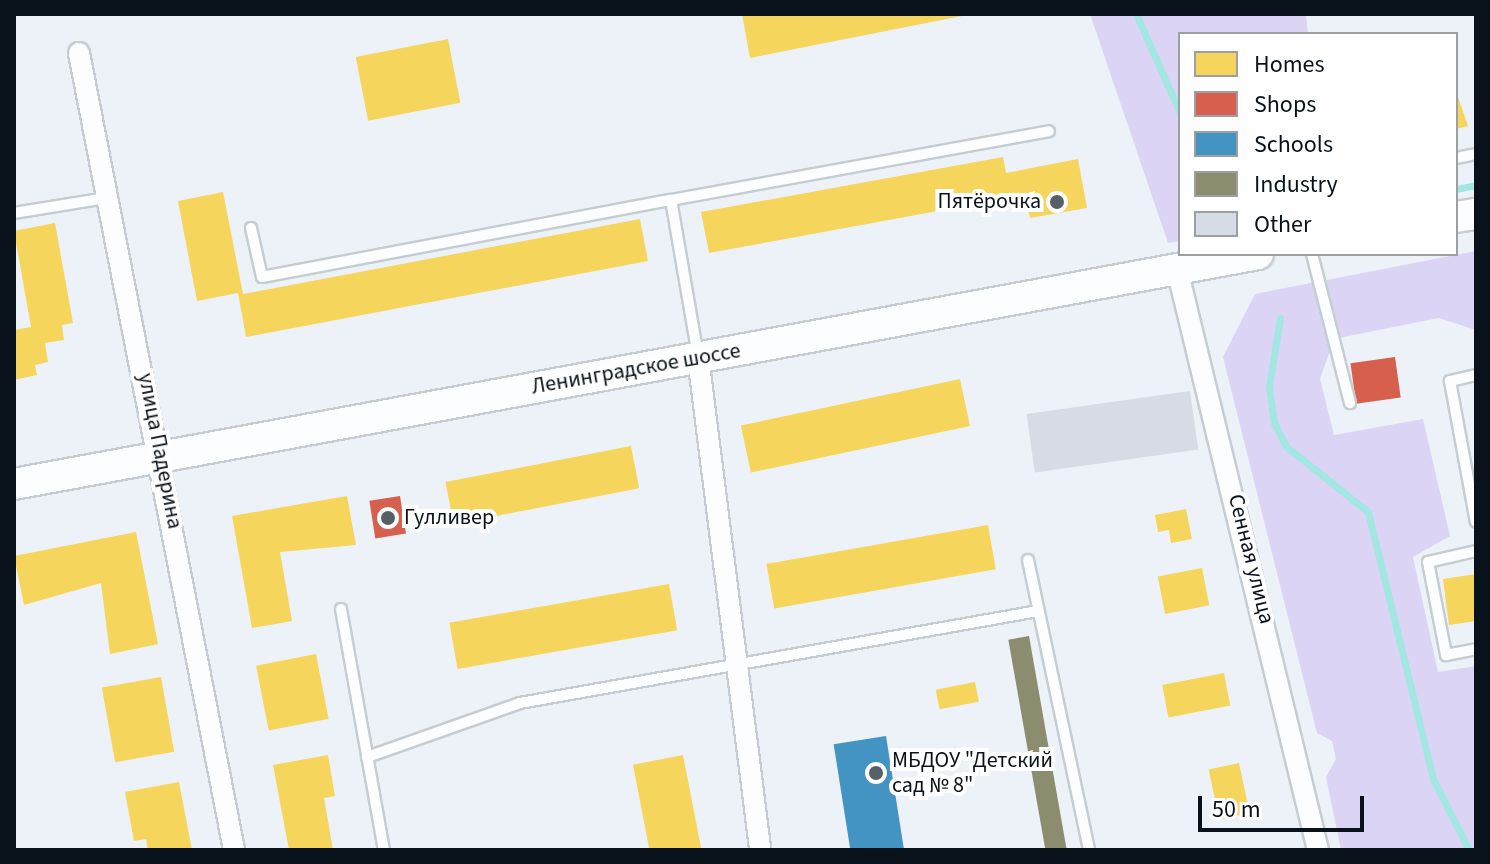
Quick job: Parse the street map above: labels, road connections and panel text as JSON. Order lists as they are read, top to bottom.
{
  "streets": {
    "main road": ["Ленинградское шоссе"],
    "street": ["улица Падерина", "Сенная улица"]
  },
  "crossings": [
    ["Ленинградское шоссе", "улица Падерина"],
    ["Ленинградское шоссе", "Сенная улица"]
  ],
  "places": ["Пятёрочка", "Гулливер", "МБДОУ \"Детский сад № 8\""],
  "legend": [
    "Homes",
    "Shops",
    "Schools",
    "Industry",
    "Other"
  ],
  "scale_bar": "50 m"
}
